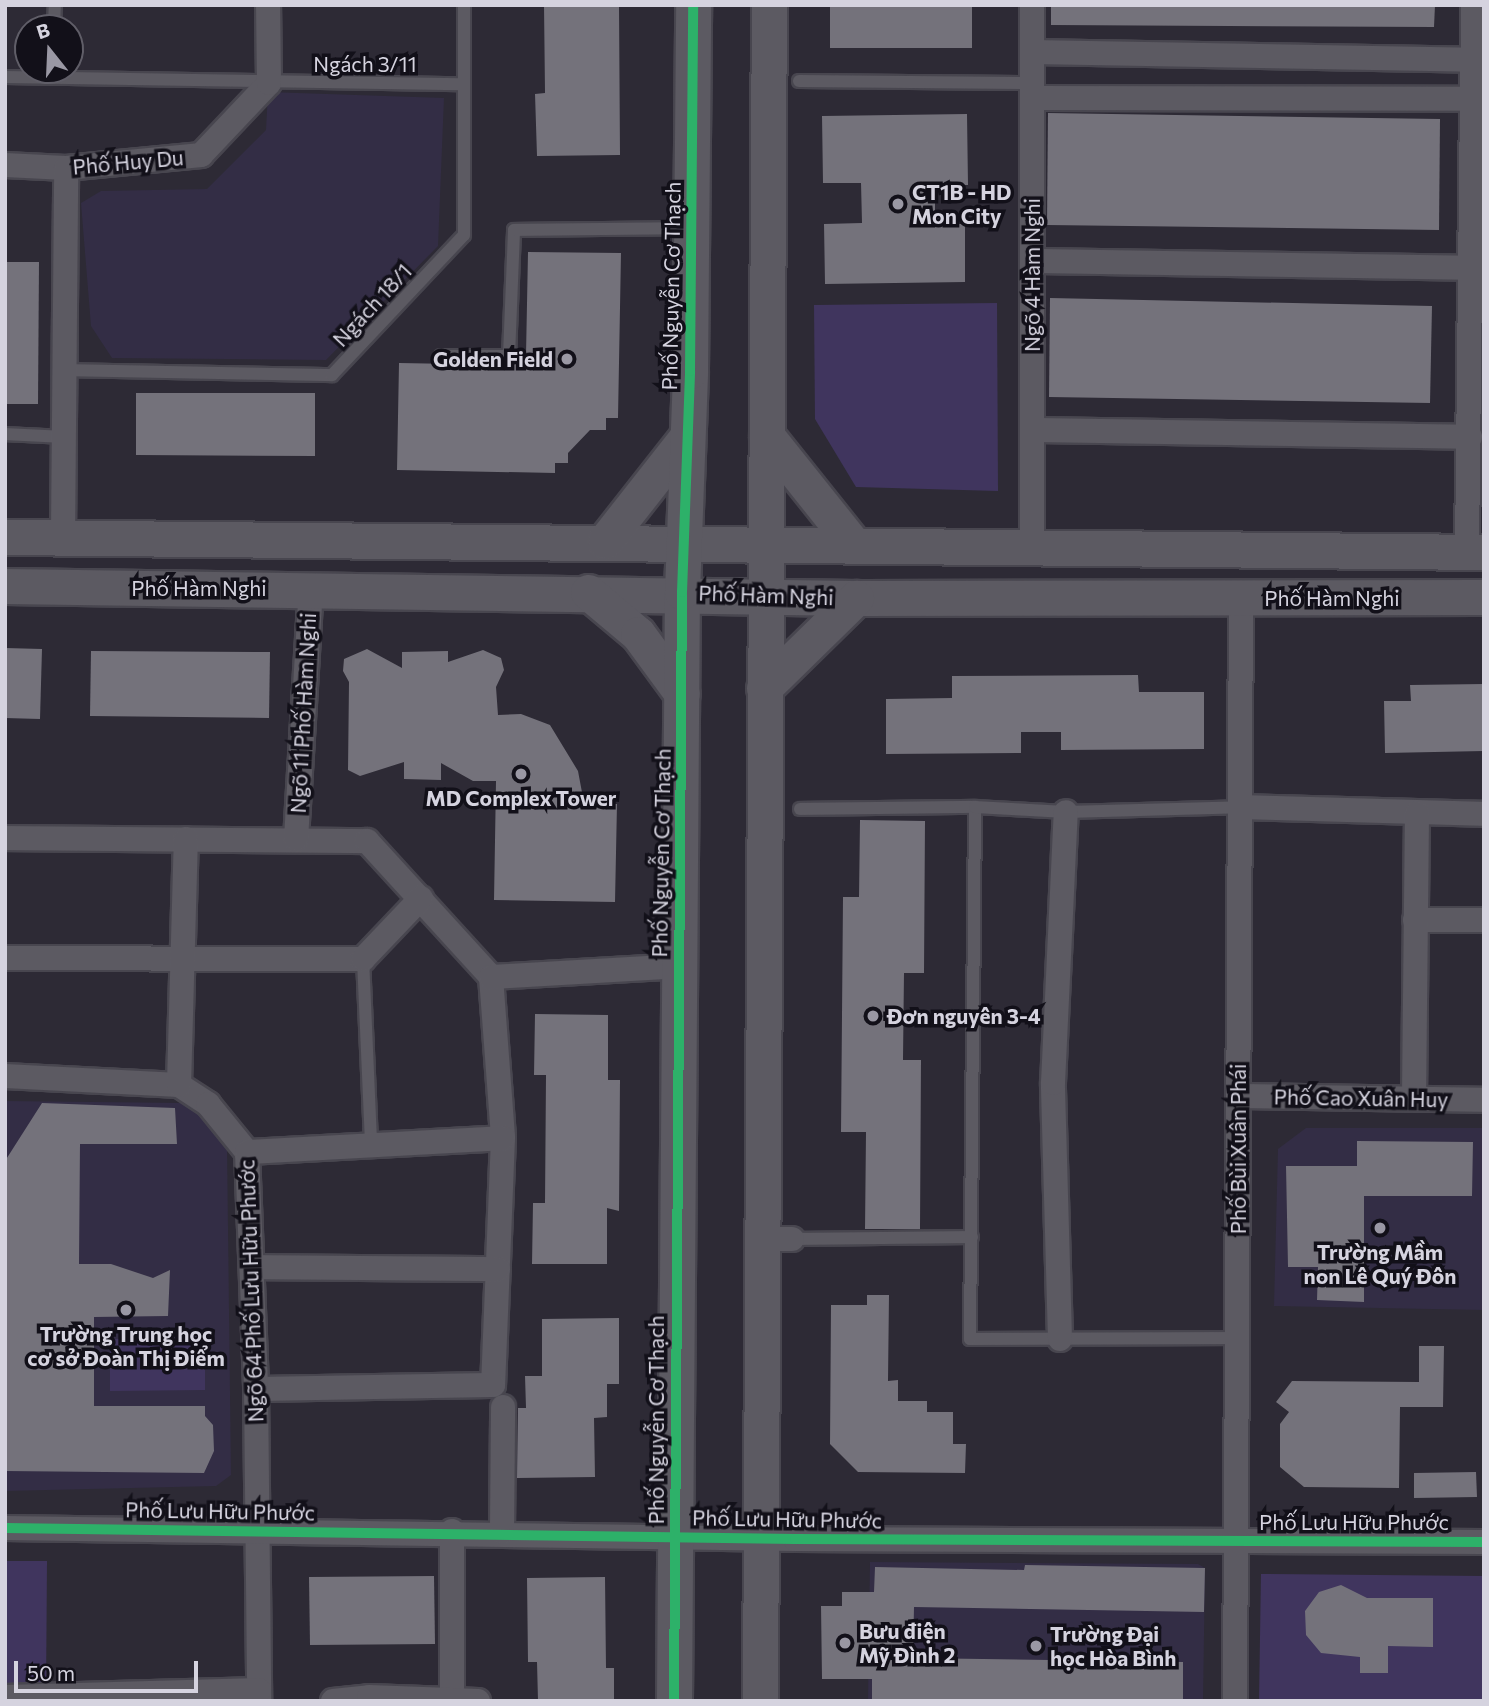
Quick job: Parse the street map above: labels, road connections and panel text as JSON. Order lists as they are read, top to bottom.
{
  "streets": {
    "street": [
      "Phố Huy Du",
      "Ngõ 4 Hàm Nghi",
      "Phố Nguyễn Cơ Thạch",
      "Phố Hàm Nghi",
      "Ngõ 11 Phố Hàm Nghi",
      "Phố Cao Xuân Huy",
      "Phố Bùi Xuân Phái",
      "Ngõ 64 Phố Lưu Hữu Phước",
      "Phố Lưu Hữu Phước"
    ],
    "lane": ["Ngách 3/11", "Ngách 18/1"]
  },
  "crossings": [
    ["Ngách 3/11", "Phố Huy Du"],
    ["Ngách 3/11", "Ngách 18/1"],
    ["Phố Nguyễn Cơ Thạch", "Phố Hàm Nghi"],
    ["Phố Nguyễn Cơ Thạch", "Phố Lưu Hữu Phước"],
    ["Phố Hàm Nghi", "Ngõ 11 Phố Hàm Nghi"],
    ["Phố Hàm Nghi", "Phố Bùi Xuân Phái"],
    ["Phố Cao Xuân Huy", "Phố Bùi Xuân Phái"],
    ["Phố Bùi Xuân Phái", "Phố Lưu Hữu Phước"],
    ["Ngõ 64 Phố Lưu Hữu Phước", "Phố Lưu Hữu Phước"]
  ],
  "places": [
    "CT1B - HD Mon City",
    "Golden Field",
    "MD Complex Tower",
    "Đơn nguyên 3-4",
    "Trường Mầm non Lê Quý Đôn",
    "Trường Trung học cơ sở Đoàn Thị Điểm",
    "Bưu điện Mỹ Đình 2",
    "Trường Đại học Hòa Bình"
  ],
  "scale_bar": "50 m",
  "north": "top"
}
